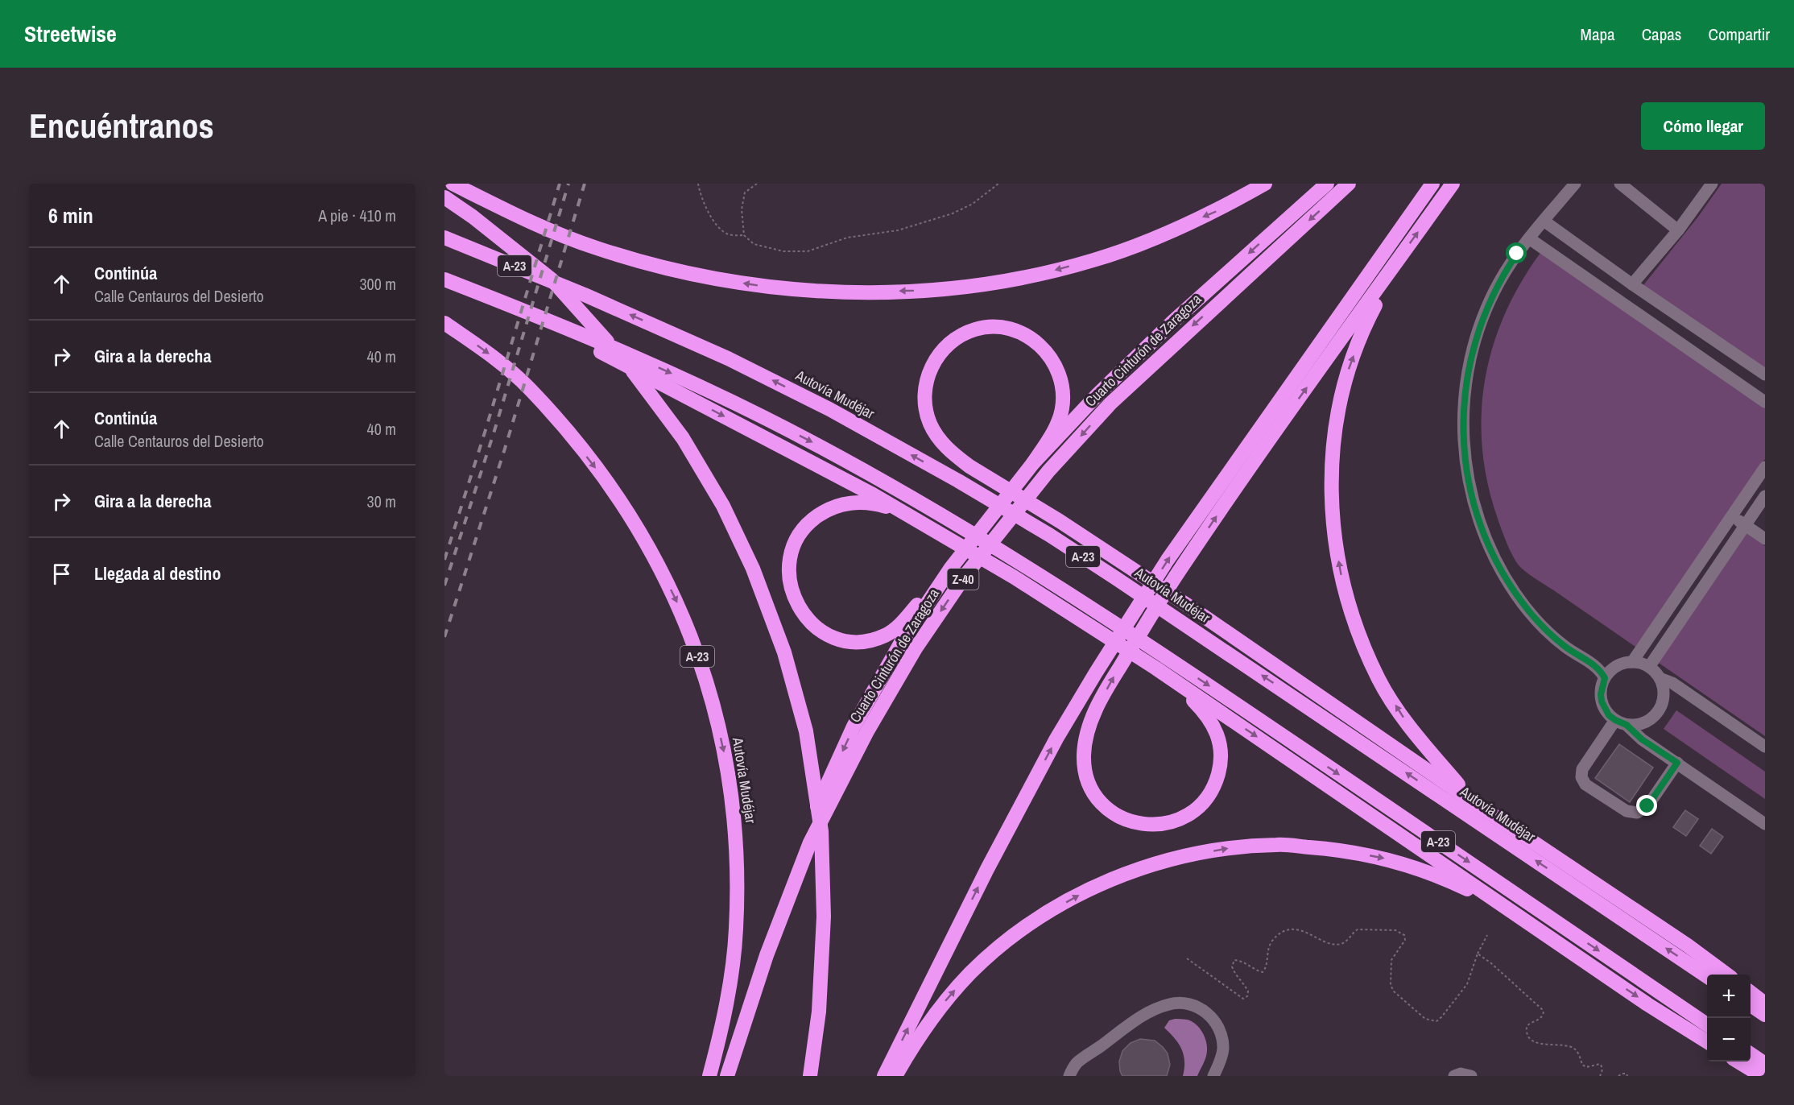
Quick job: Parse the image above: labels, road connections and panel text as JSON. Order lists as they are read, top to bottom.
{
  "streets": {
    "highway": [
      "A-23",
      "Cuarto Cinturón de Zaragoza",
      "Autovía Mudéjar",
      "Z-40"
    ]
  },
  "page": {
    "header": "Streetwise",
    "nav": ["Mapa", "Capas", "Compartir"],
    "buttons": "Cómo llegar",
    "title": "Encuéntranos",
    "heading": ["6 min", "A pie · 410 m"],
    "list": [
      ["Continúa", "Calle Centauros del Desierto", "300 m"],
      ["Gira a la derecha", "40 m"],
      ["Continúa", "Calle Centauros del Desierto", "40 m"],
      ["Gira a la derecha", "30 m"],
      "Llegada al destino"
    ],
    "map_buttons": ["+", "−"]
  }
}
